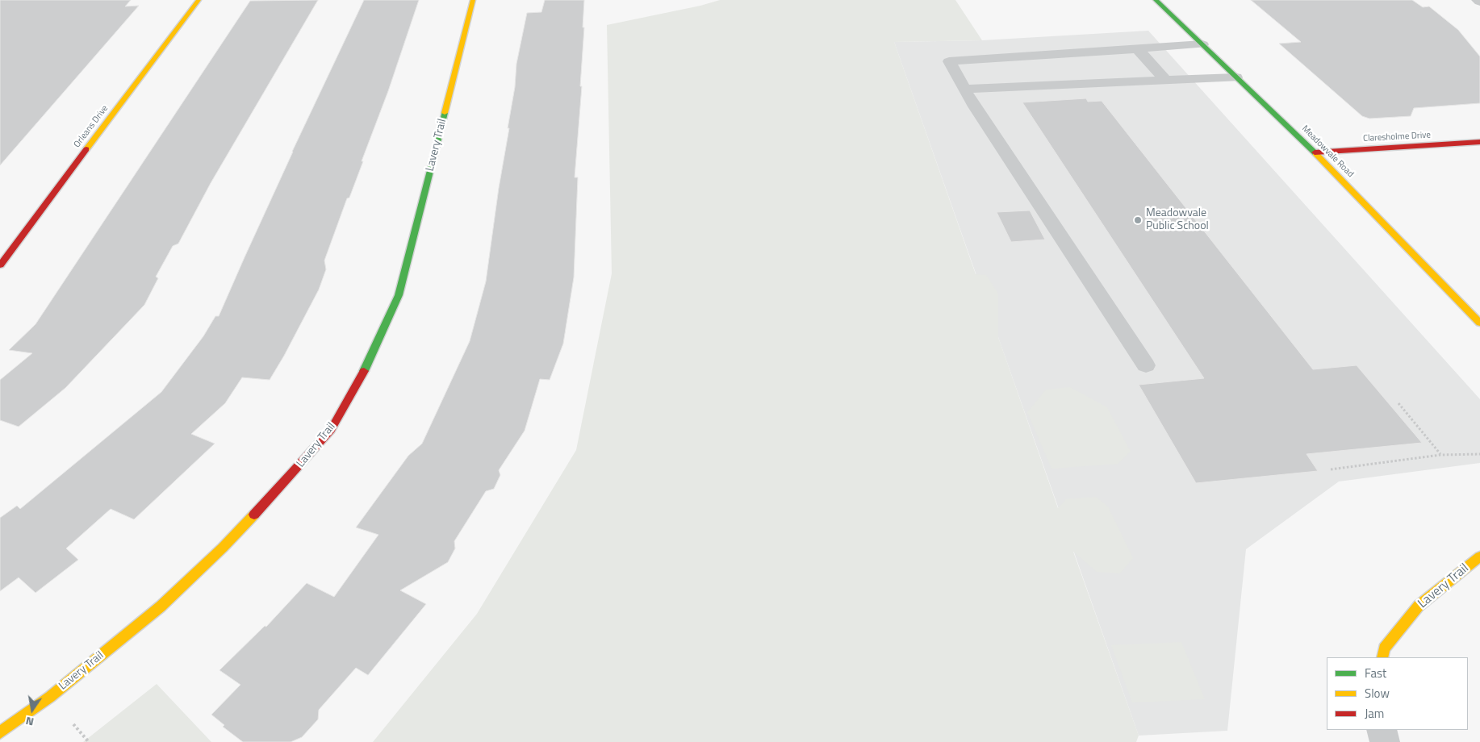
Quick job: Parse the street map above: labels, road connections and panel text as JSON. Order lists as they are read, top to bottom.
{
  "streets": {
    "street": [
      "Orleans Drive",
      "Claresholme Drive",
      "Lavery Trail",
      "Meadowvale Road"
    ]
  },
  "crossings": [
    ["Claresholme Drive", "Meadowvale Road"]
  ],
  "places": ["Meadowvale Public School"],
  "legend": ["Fast", "Slow", "Jam"],
  "north": "bottom"
}
